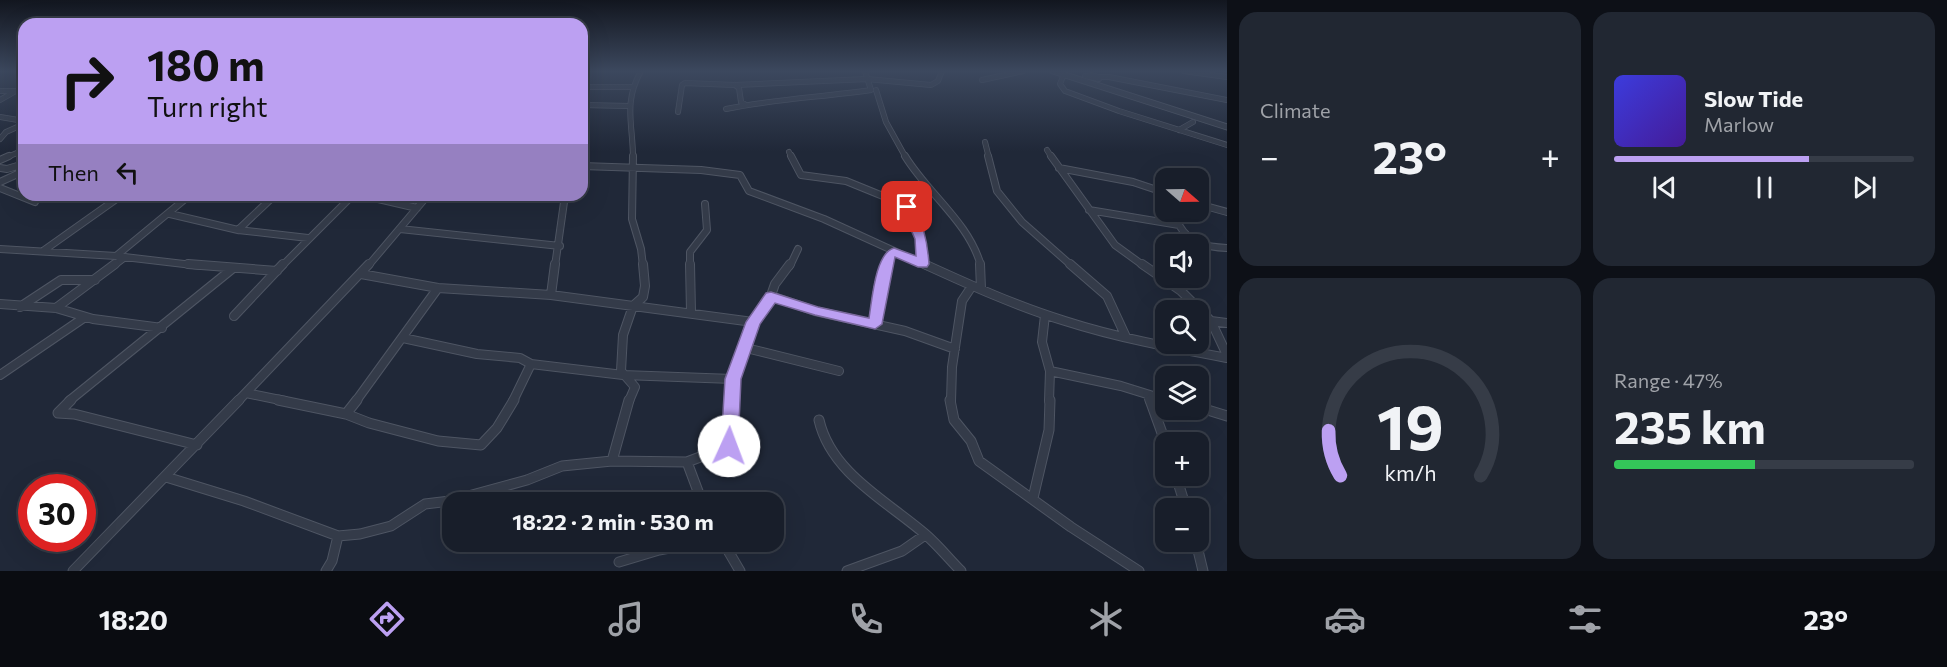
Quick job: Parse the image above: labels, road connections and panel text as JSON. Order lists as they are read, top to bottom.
{
  "north": "right",
  "page": {
    "tile": [
      "Climate",
      ["Range · 47%", "235 km"]
    ],
    "turn": ["180 m", "Turn right"],
    "song": ["Slow Tide", "Marlow"],
    "heat": ["−", "23°", "+"],
    "then": "Then",
    "map_buttons": ["+", "−"],
    "limit": "30",
    "trip": "18:22 · 2 min · 530 m",
    "tabs": ["18:20", "23°"],
    "gauge": ["19", "km/h"]
  }
}
